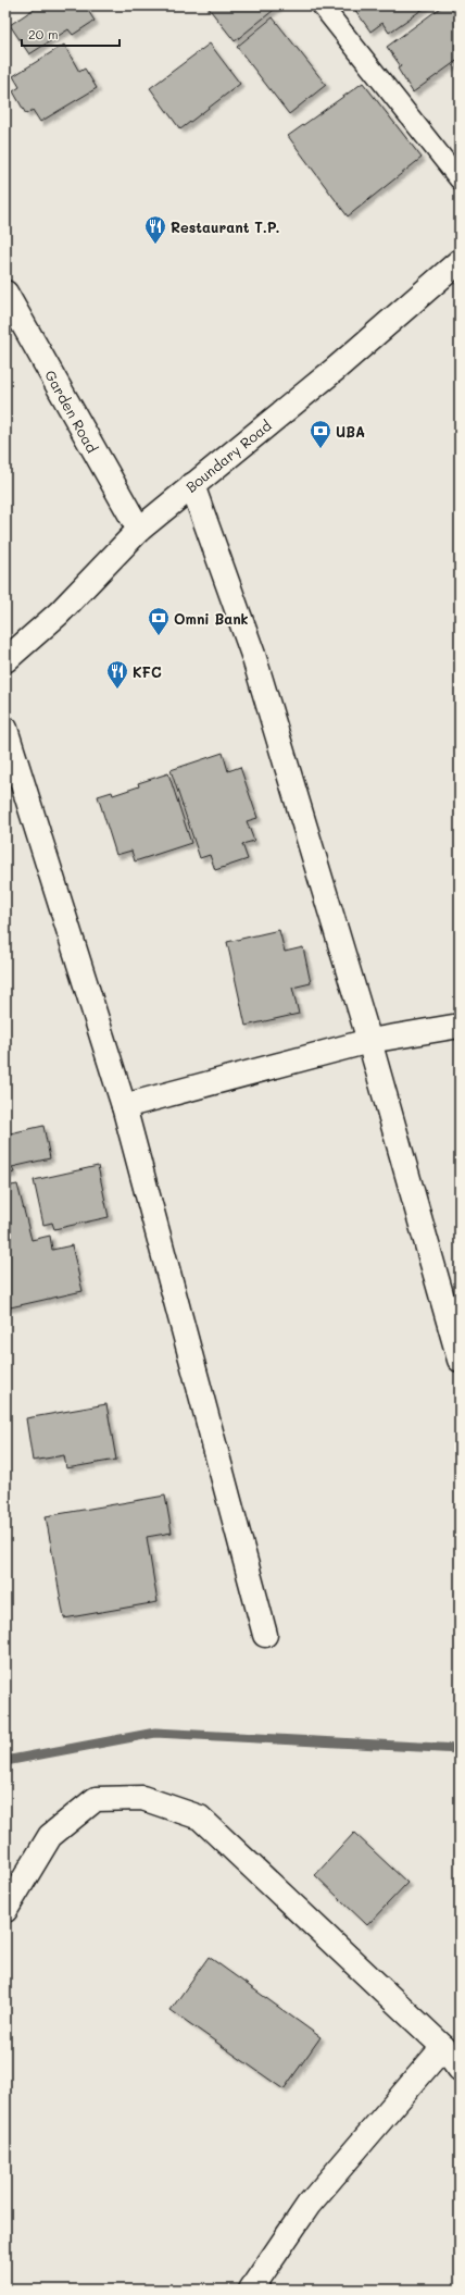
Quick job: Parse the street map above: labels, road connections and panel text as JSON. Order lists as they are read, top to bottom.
{
  "streets": {
    "street": ["Garden Road", "Boundary Road"]
  },
  "crossings": [
    ["Garden Road", "Boundary Road"]
  ],
  "places": {
    "restaurant": ["Restaurant T.P.", "KFC"],
    "bank": ["UBA", "Omni Bank"]
  },
  "scale_bar": "20 m"
}
